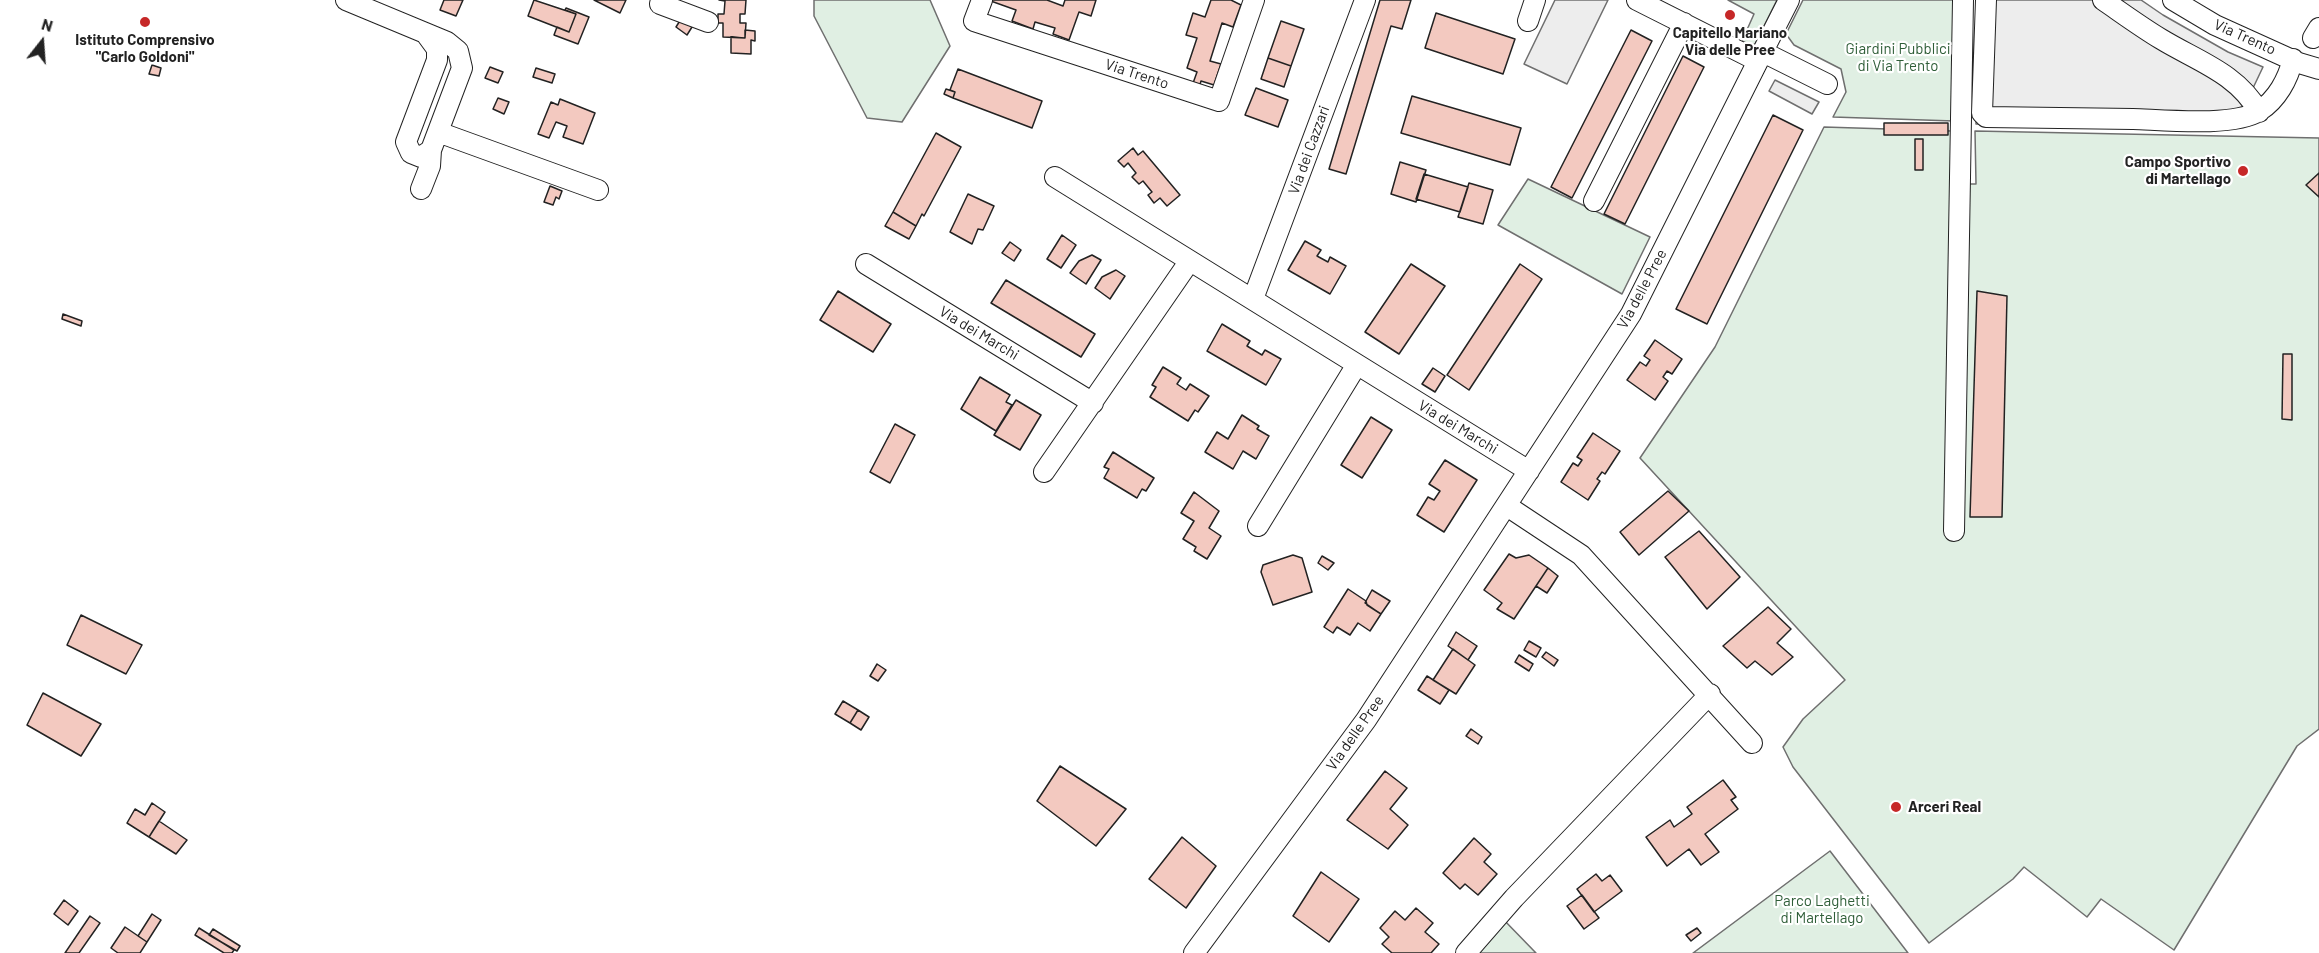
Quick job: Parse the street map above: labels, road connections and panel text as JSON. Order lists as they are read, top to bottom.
{
  "streets": {
    "street": [
      "Via Trento",
      "Via dei Cazzari",
      "Via delle Pree",
      "Via dei Marchi"
    ]
  },
  "crossings": [
    ["Via dei Cazzari", "Via dei Marchi"],
    ["Via delle Pree", "Via dei Marchi"]
  ],
  "parks": ["Giardini Pubblici di Via Trento", "Parco Laghetti di Martellago"],
  "places": [
    "Capitello Mariano Via delle Pree",
    "Istituto Comprensivo \"Carlo Goldoni\"",
    "Campo Sportivo di Martellago",
    "Arceri Real"
  ],
  "north": "top"
}
